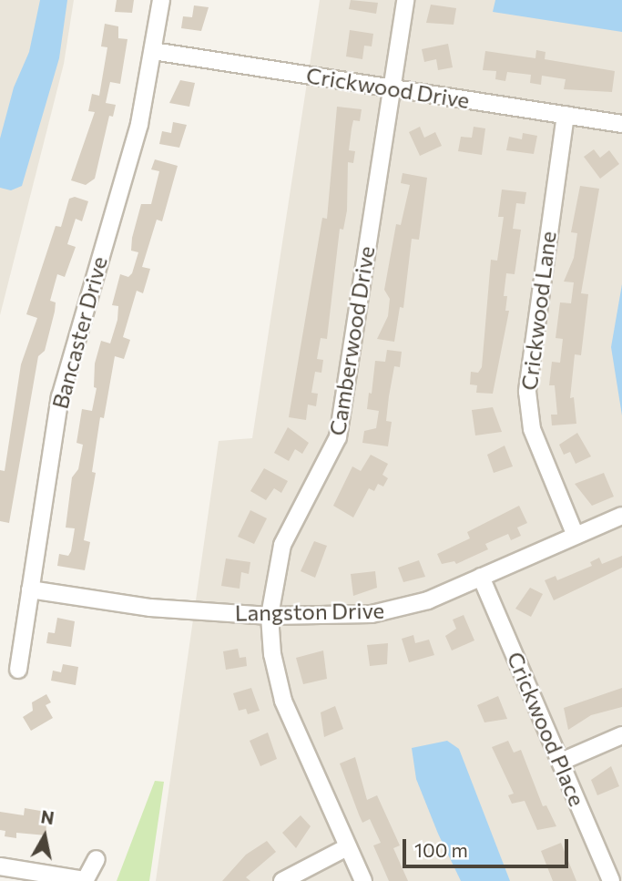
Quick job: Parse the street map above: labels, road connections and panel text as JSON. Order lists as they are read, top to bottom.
{
  "streets": {
    "street": [
      "Crickwood Drive",
      "Crickwood Lane",
      "Bancaster Drive",
      "Camberwood Drive",
      "Langston Drive",
      "Crickwood Place"
    ]
  },
  "crossings": [
    ["Crickwood Drive", "Crickwood Lane"],
    ["Crickwood Drive", "Bancaster Drive"],
    ["Crickwood Drive", "Camberwood Drive"],
    ["Crickwood Lane", "Langston Drive"],
    ["Bancaster Drive", "Langston Drive"],
    ["Camberwood Drive", "Langston Drive"],
    ["Langston Drive", "Crickwood Place"]
  ],
  "scale_bar": "100 m",
  "north": "top"
}
